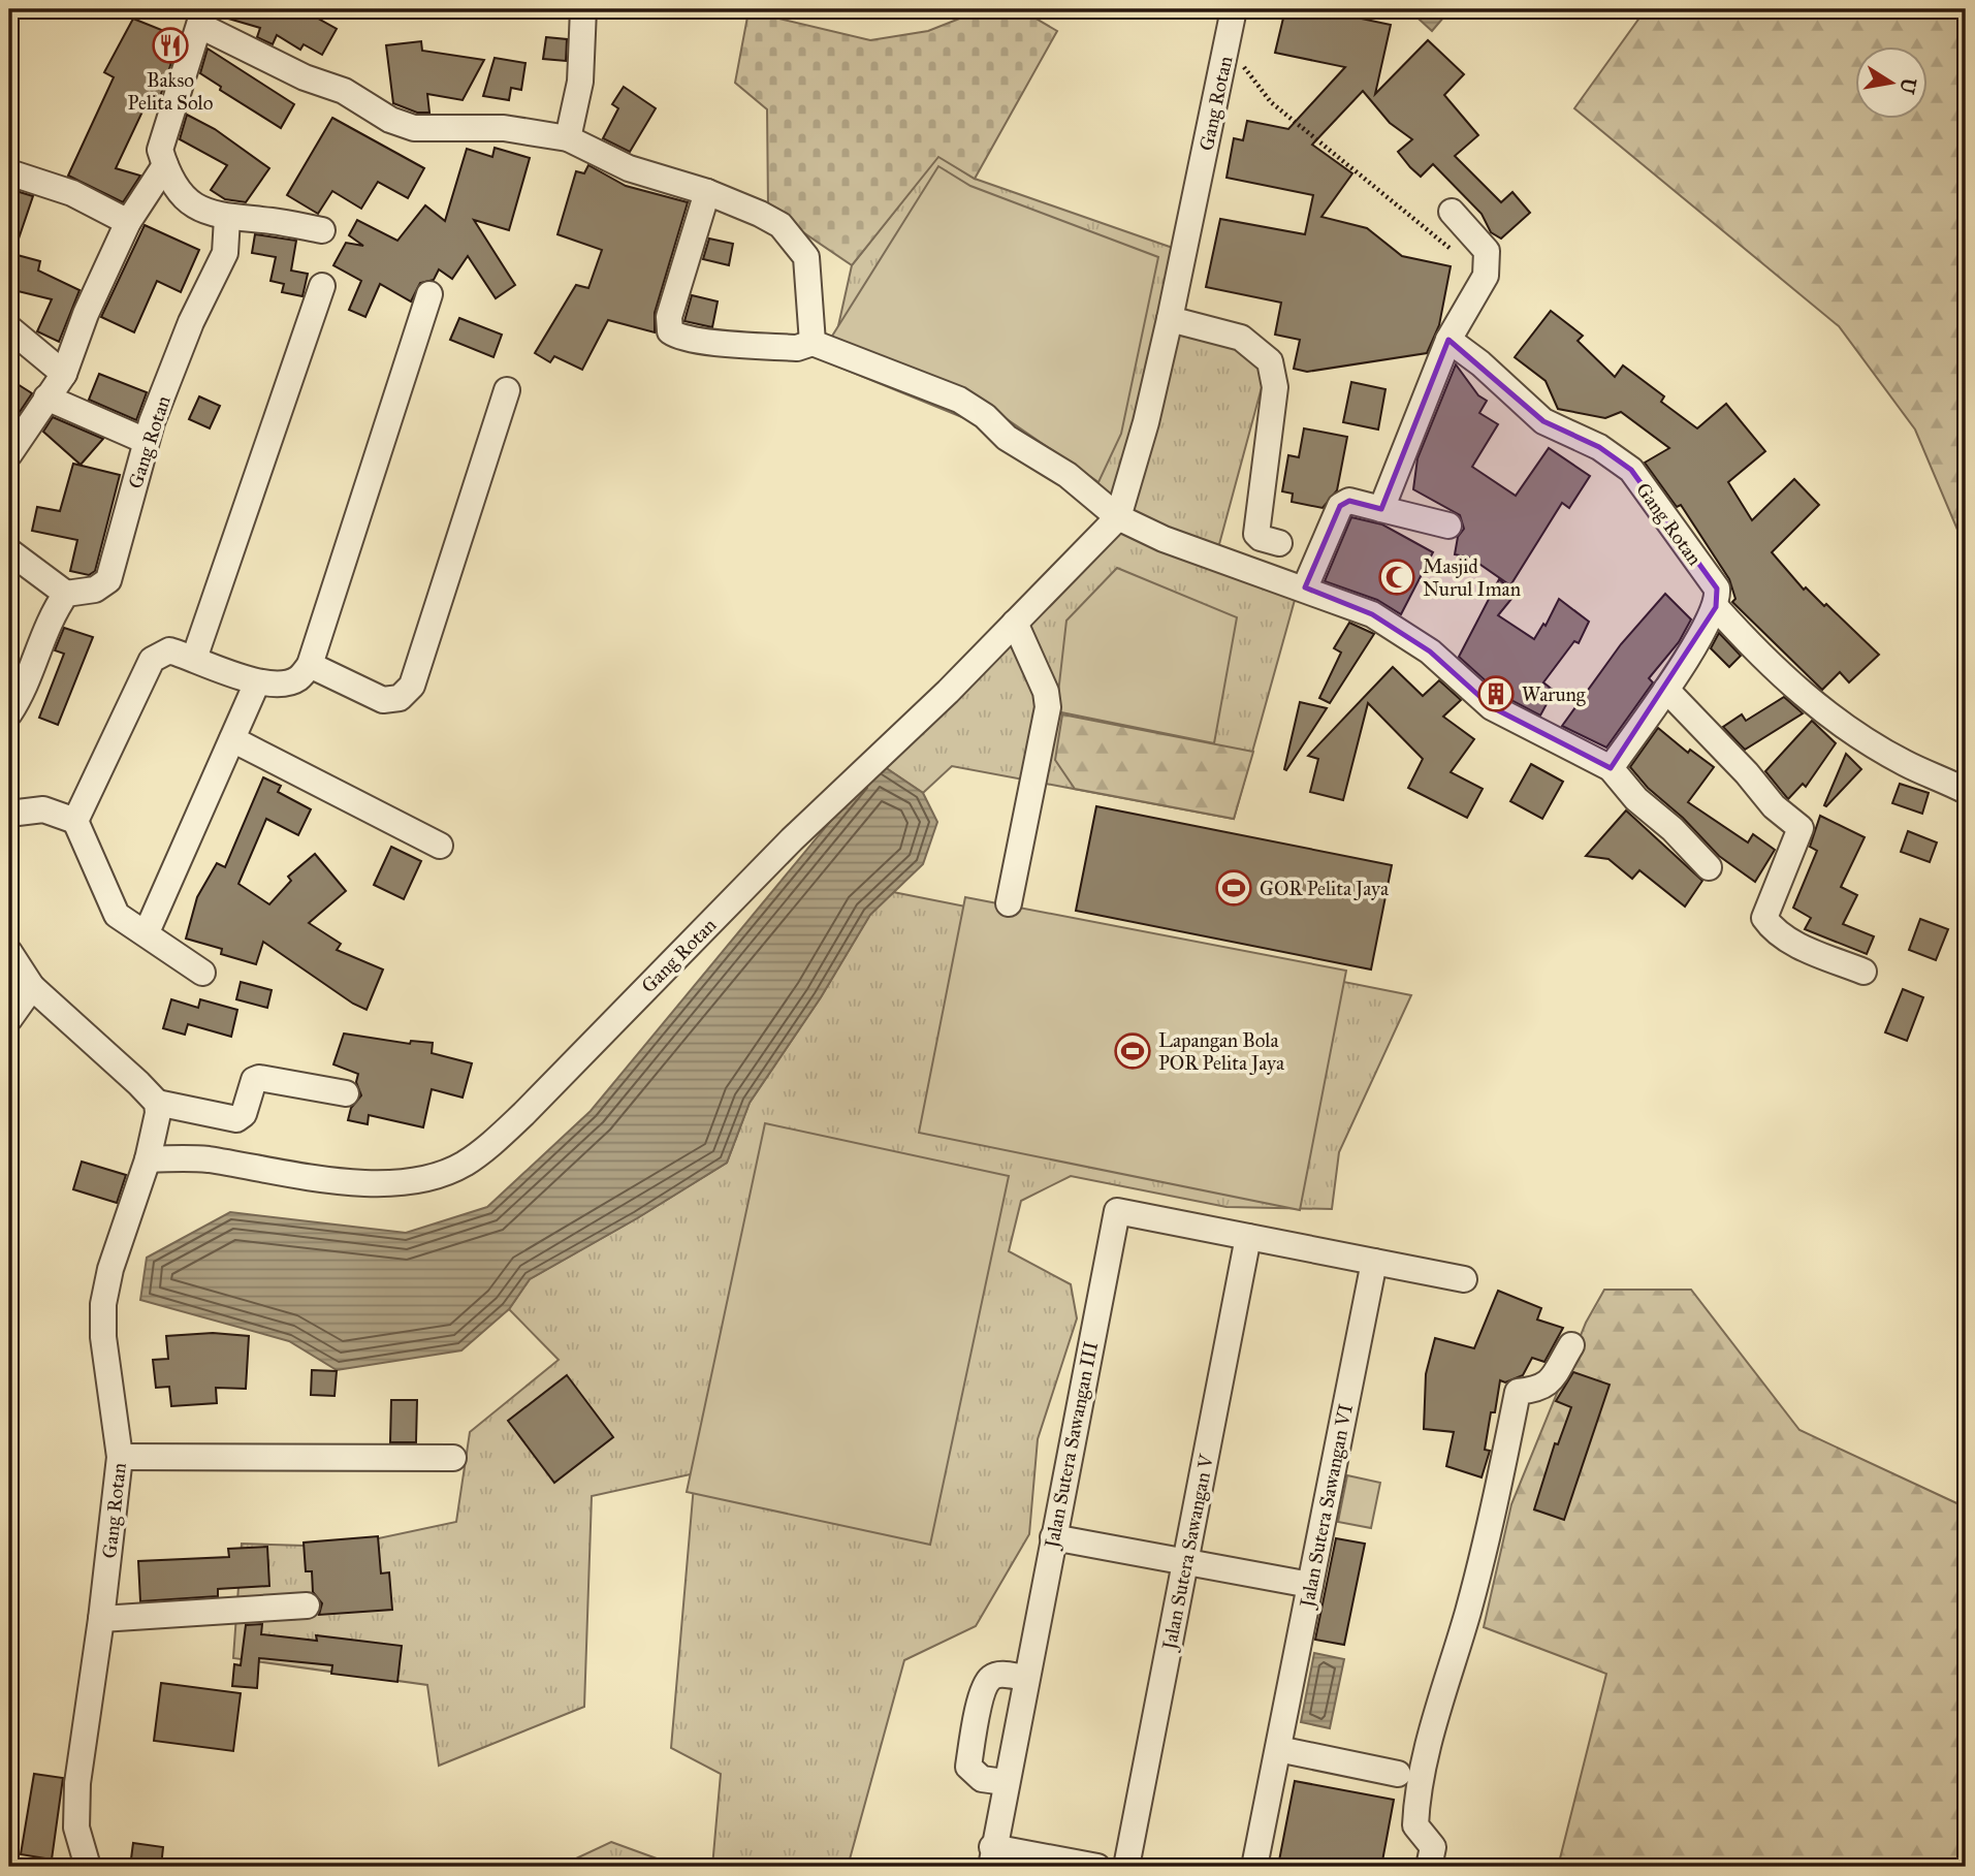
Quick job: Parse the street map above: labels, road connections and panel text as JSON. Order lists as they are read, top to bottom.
{
  "streets": {
    "street": [
      "Gang Rotan",
      "Jalan Sutera Sawangan III",
      "Jalan Sutera Sawangan VI",
      "Jalan Sutera Sawangan V"
    ]
  },
  "crossings": [
    ["Jalan Sutera Sawangan III", "Jalan Sutera Sawangan V"]
  ],
  "places": {
    "restaurant": ["Bakso Pelita Solo"],
    "mosque": ["Masjid Nurul Iman"],
    "building": ["Warung"],
    "sports": ["GOR Pelita Jaya", "Lapangan Bola POR Pelita Jaya"]
  },
  "north": "right"
}
